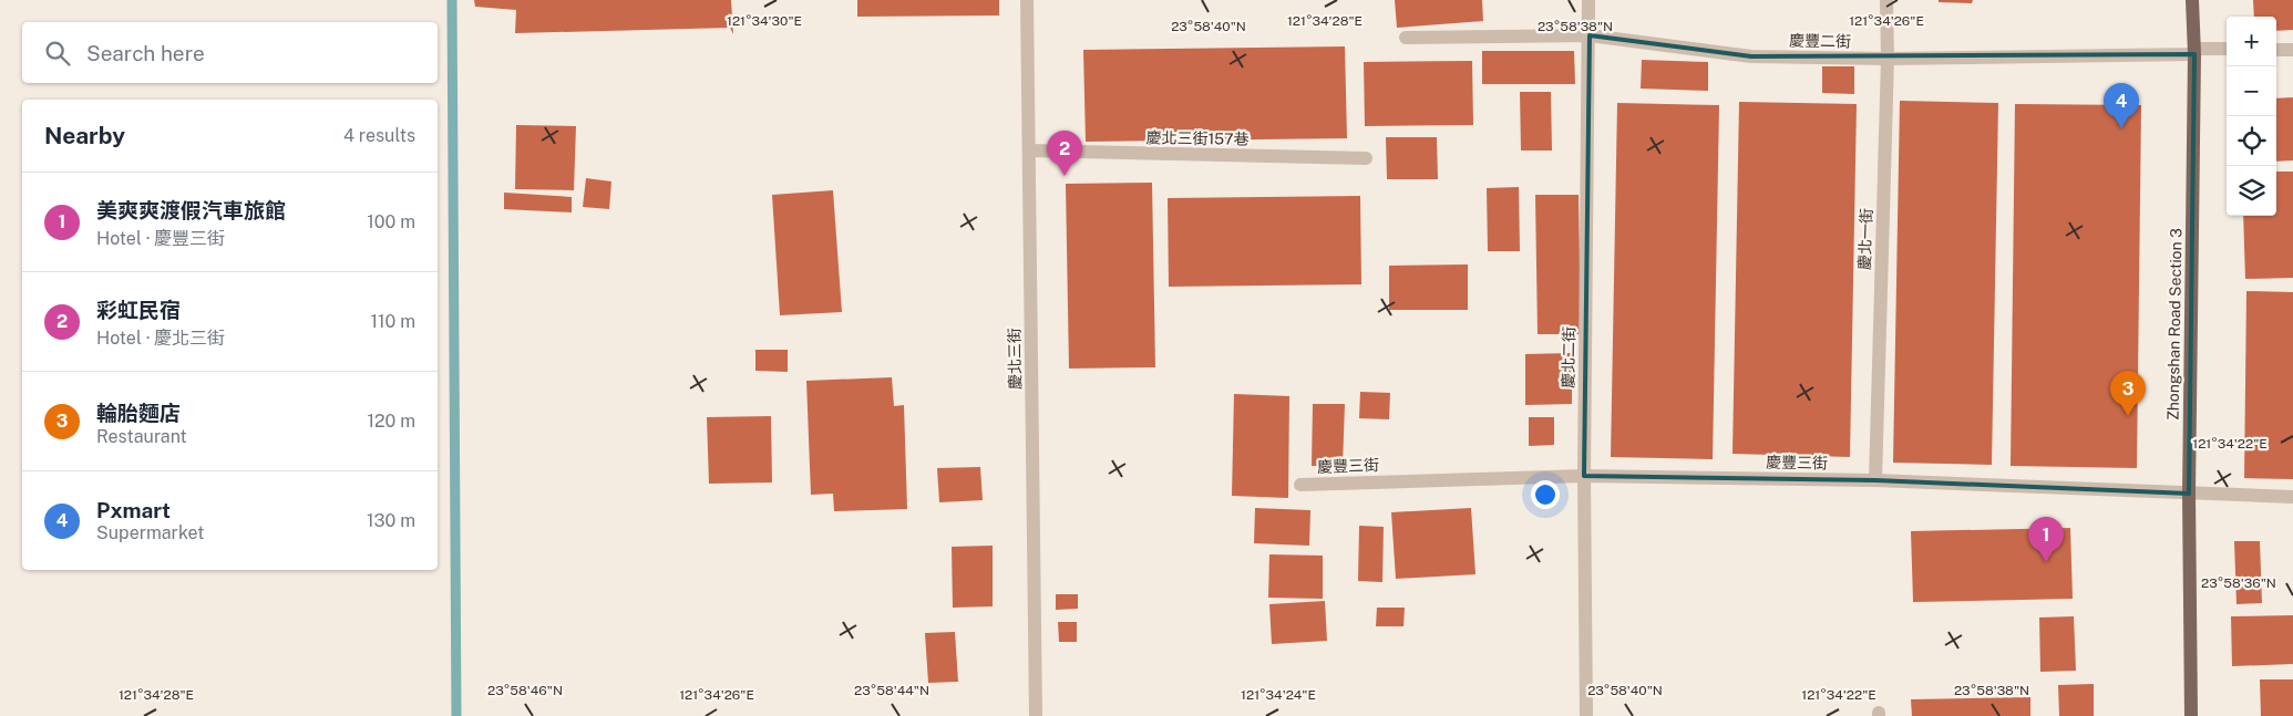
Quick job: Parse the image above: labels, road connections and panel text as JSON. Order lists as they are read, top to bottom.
{
  "streets": {
    "main road": ["Zhongshan Road Section 3"],
    "street": [
      "慶豐二街",
      "慶北三街157巷",
      "慶北一街",
      "慶北二街",
      "慶北三街",
      "慶豐三街"
    ]
  },
  "crossings": [
    ["慶豐二街", "慶北一街"],
    ["慶豐二街", "Zhongshan Road Section 3"],
    ["慶豐二街", "慶北二街"],
    ["慶北三街157巷", "慶北三街"],
    ["慶北一街", "慶豐三街"],
    ["Zhongshan Road Section 3", "慶豐三街"],
    ["慶北二街", "慶豐三街"]
  ],
  "page": {
    "map_buttons": ["+", "−"],
    "search": "Search here",
    "pins": [
      "4",
      "2",
      "3",
      "1"
    ],
    "heading": ["Nearby", "4 results"],
    "list": [
      {
        "mark": "1",
        "name": "美爽爽渡假汽車旅館",
        "note": "Hotel · 慶豐三街",
        "value": "100 m"
      },
      {
        "mark": "2",
        "name": "彩虹民宿",
        "note": "Hotel · 慶北三街",
        "value": "110 m"
      },
      {
        "mark": "3",
        "name": "輪胎麵店",
        "note": "Restaurant",
        "value": "120 m"
      },
      {
        "mark": "4",
        "name": "Pxmart",
        "note": "Supermarket",
        "value": "130 m"
      }
    ]
  },
  "coordinates": [
    "121°34'30\"E",
    "121°34'28\"E",
    "121°34'26\"E",
    "23°58'40\"N",
    "23°58'38\"N",
    "121°34'22\"E",
    "23°58'36\"N",
    "23°58'46\"N",
    "23°58'44\"N",
    "121°34'24\"E"
  ]
}
